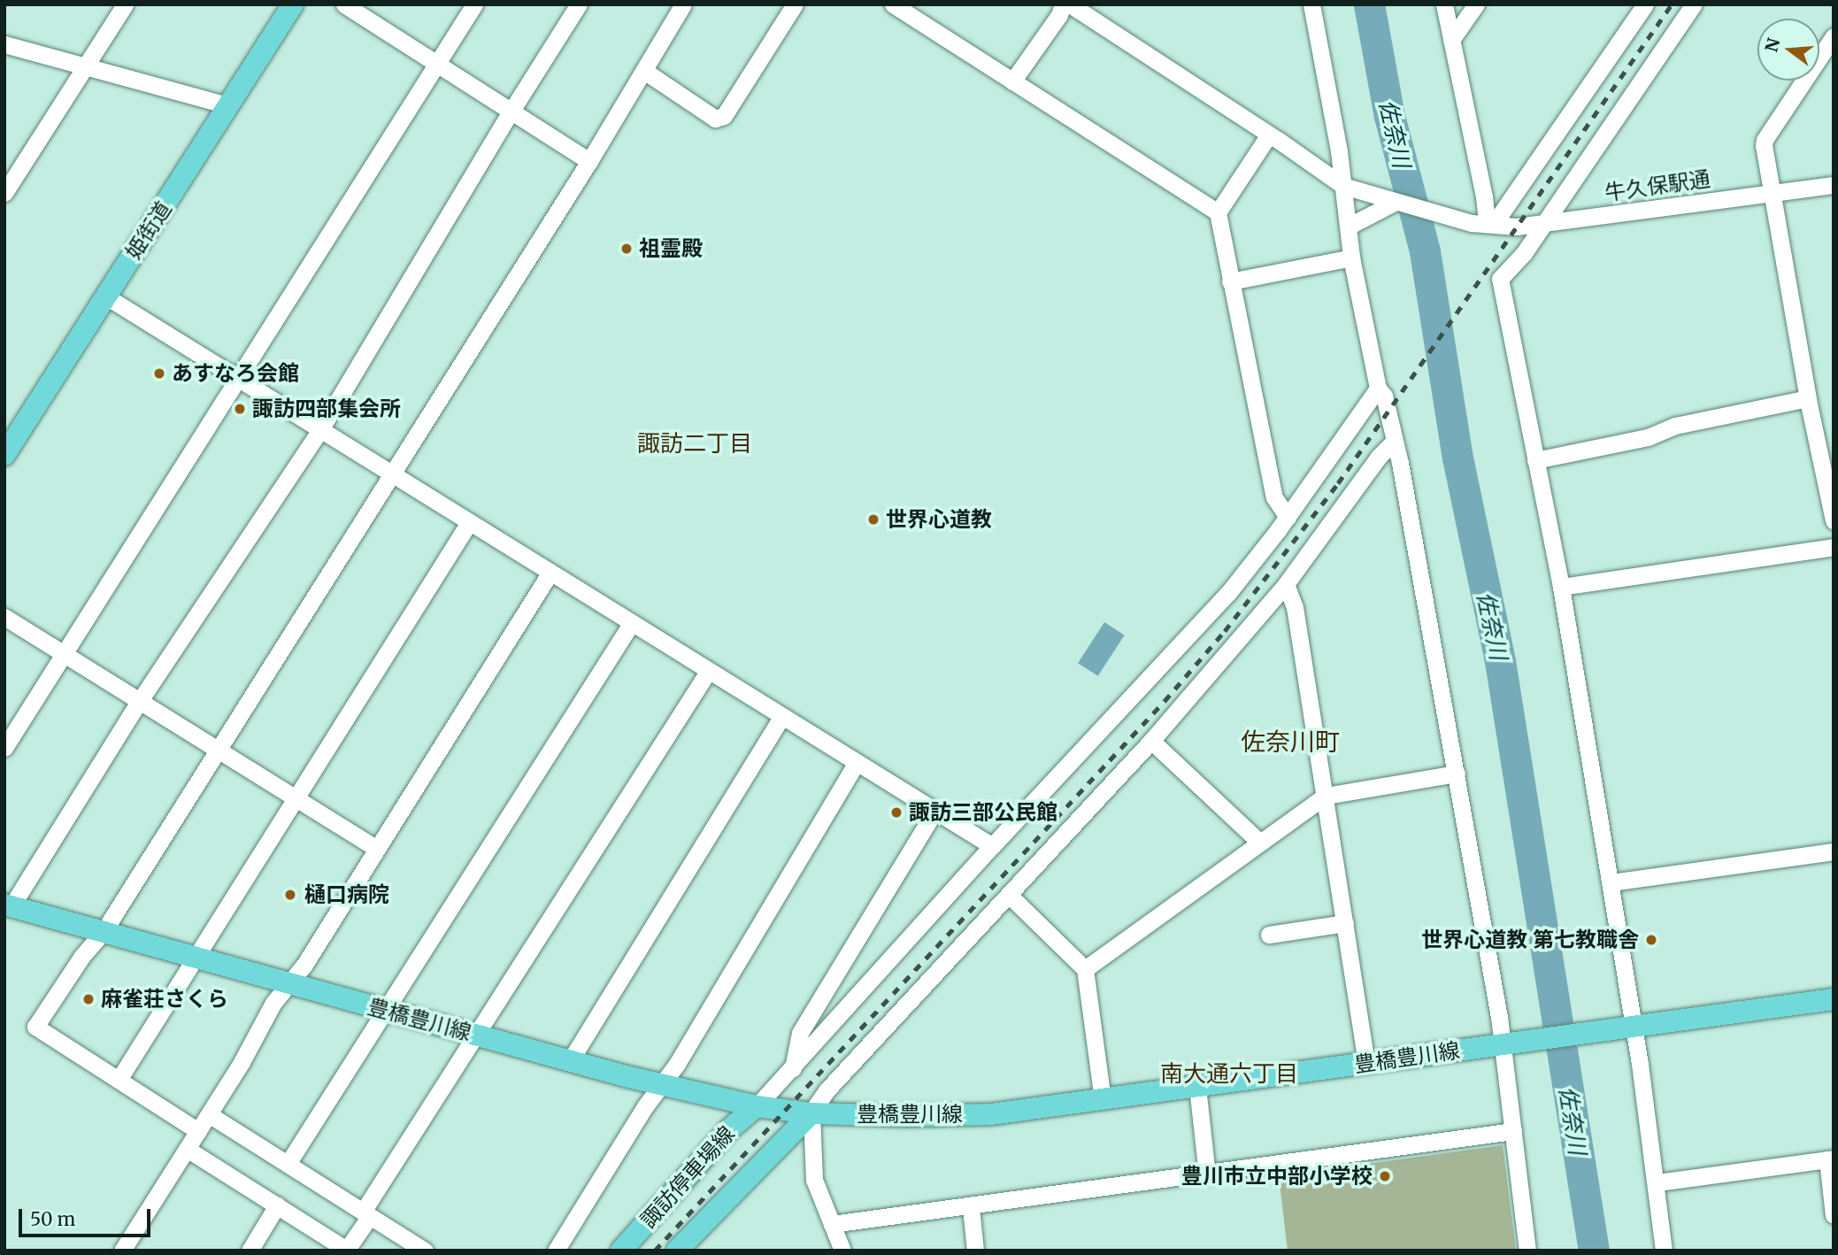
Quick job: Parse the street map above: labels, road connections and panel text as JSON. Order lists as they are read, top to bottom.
{
  "streets": {
    "main road": ["姫街道", "豊橋豊川線", "諏訪停車場線"],
    "street": ["牛久保駅通"]
  },
  "crossings": [
    ["豊橋豊川線", "諏訪停車場線"]
  ],
  "districts": ["諏訪二丁目", "佐奈川町", "南大通六丁目"],
  "water": ["佐奈川"],
  "places": [
    "祖霊殿",
    "あすなろ会館",
    "諏訪四部集会所",
    "世界心道教",
    "諏訪三部公民館",
    "樋口病院",
    "世界心道教 第七教職舎",
    "麻雀荘さくら",
    "豊川市立中部小学校"
  ],
  "scale_bar": "50 m",
  "north": "left"
}
